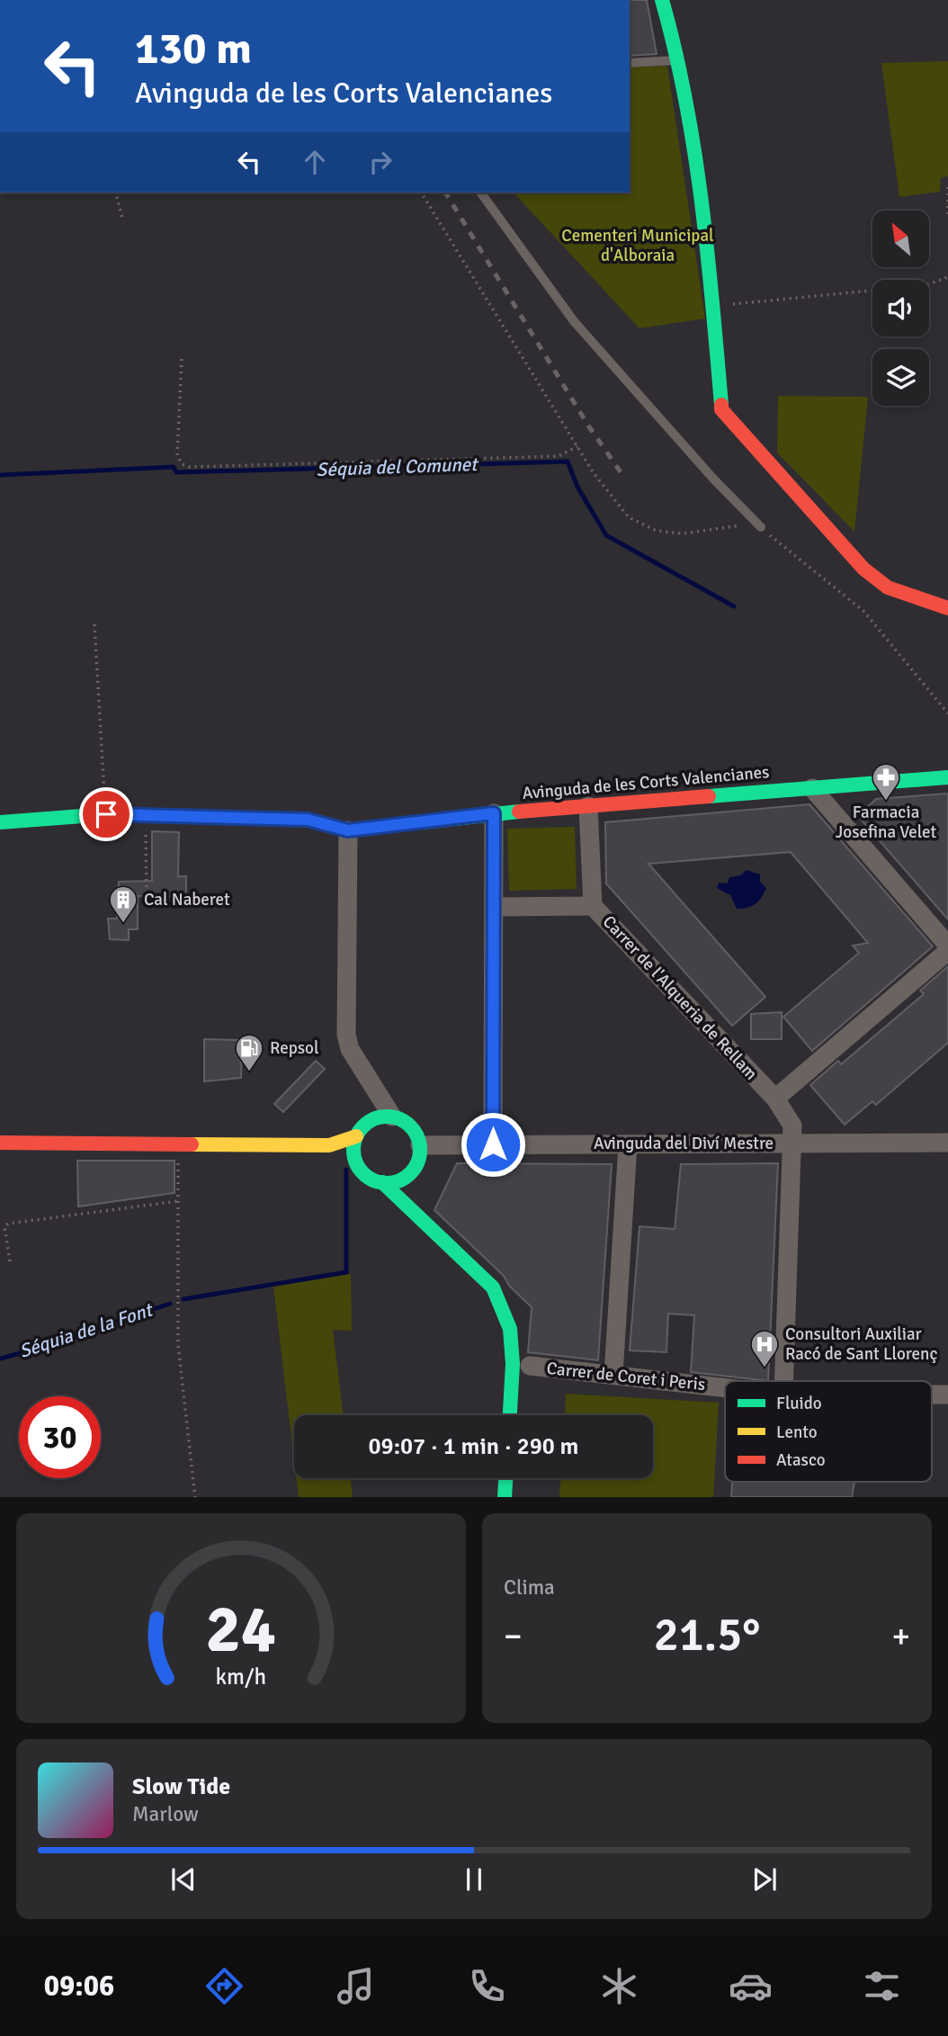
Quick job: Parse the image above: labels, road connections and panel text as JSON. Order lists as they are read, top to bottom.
{
  "streets": {
    "street": [
      "Avinguda de les Corts Valencianes",
      "Carrer de l'Alqueria de Rellam",
      "Avinguda del Diví Mestre",
      "Carrer de Coret i Peris"
    ]
  },
  "crossings": [
    ["Avinguda de les Corts Valencianes", "Carrer de l'Alqueria de Rellam"],
    ["Carrer de l'Alqueria de Rellam", "Avinguda del Diví Mestre"]
  ],
  "water": ["Séquia del Comunet", "Séquia de la Font"],
  "parks": ["Cementeri Municipal d'Alboraia"],
  "places": {
    "pharmacy": ["Farmacia Josefina Velet"],
    "building": ["Cal Naberet"],
    "fuel station": ["Repsol"],
    "hospital": ["Consultori Auxiliar Racó de Sant Llorenç"]
  },
  "legend": ["Fluido", "Lento", "Atasco"],
  "north": "top left",
  "page": {
    "turn": ["130 m", "Avinguda de les Corts Valencianes"],
    "limit": "30",
    "trip": "09:07 · 1 min · 290 m",
    "tile": "Clima",
    "heat": ["−", "21.5°", "+"],
    "song": ["Slow Tide", "Marlow"],
    "tabs": "09:06",
    "gauge": ["24", "km/h"]
  }
}
